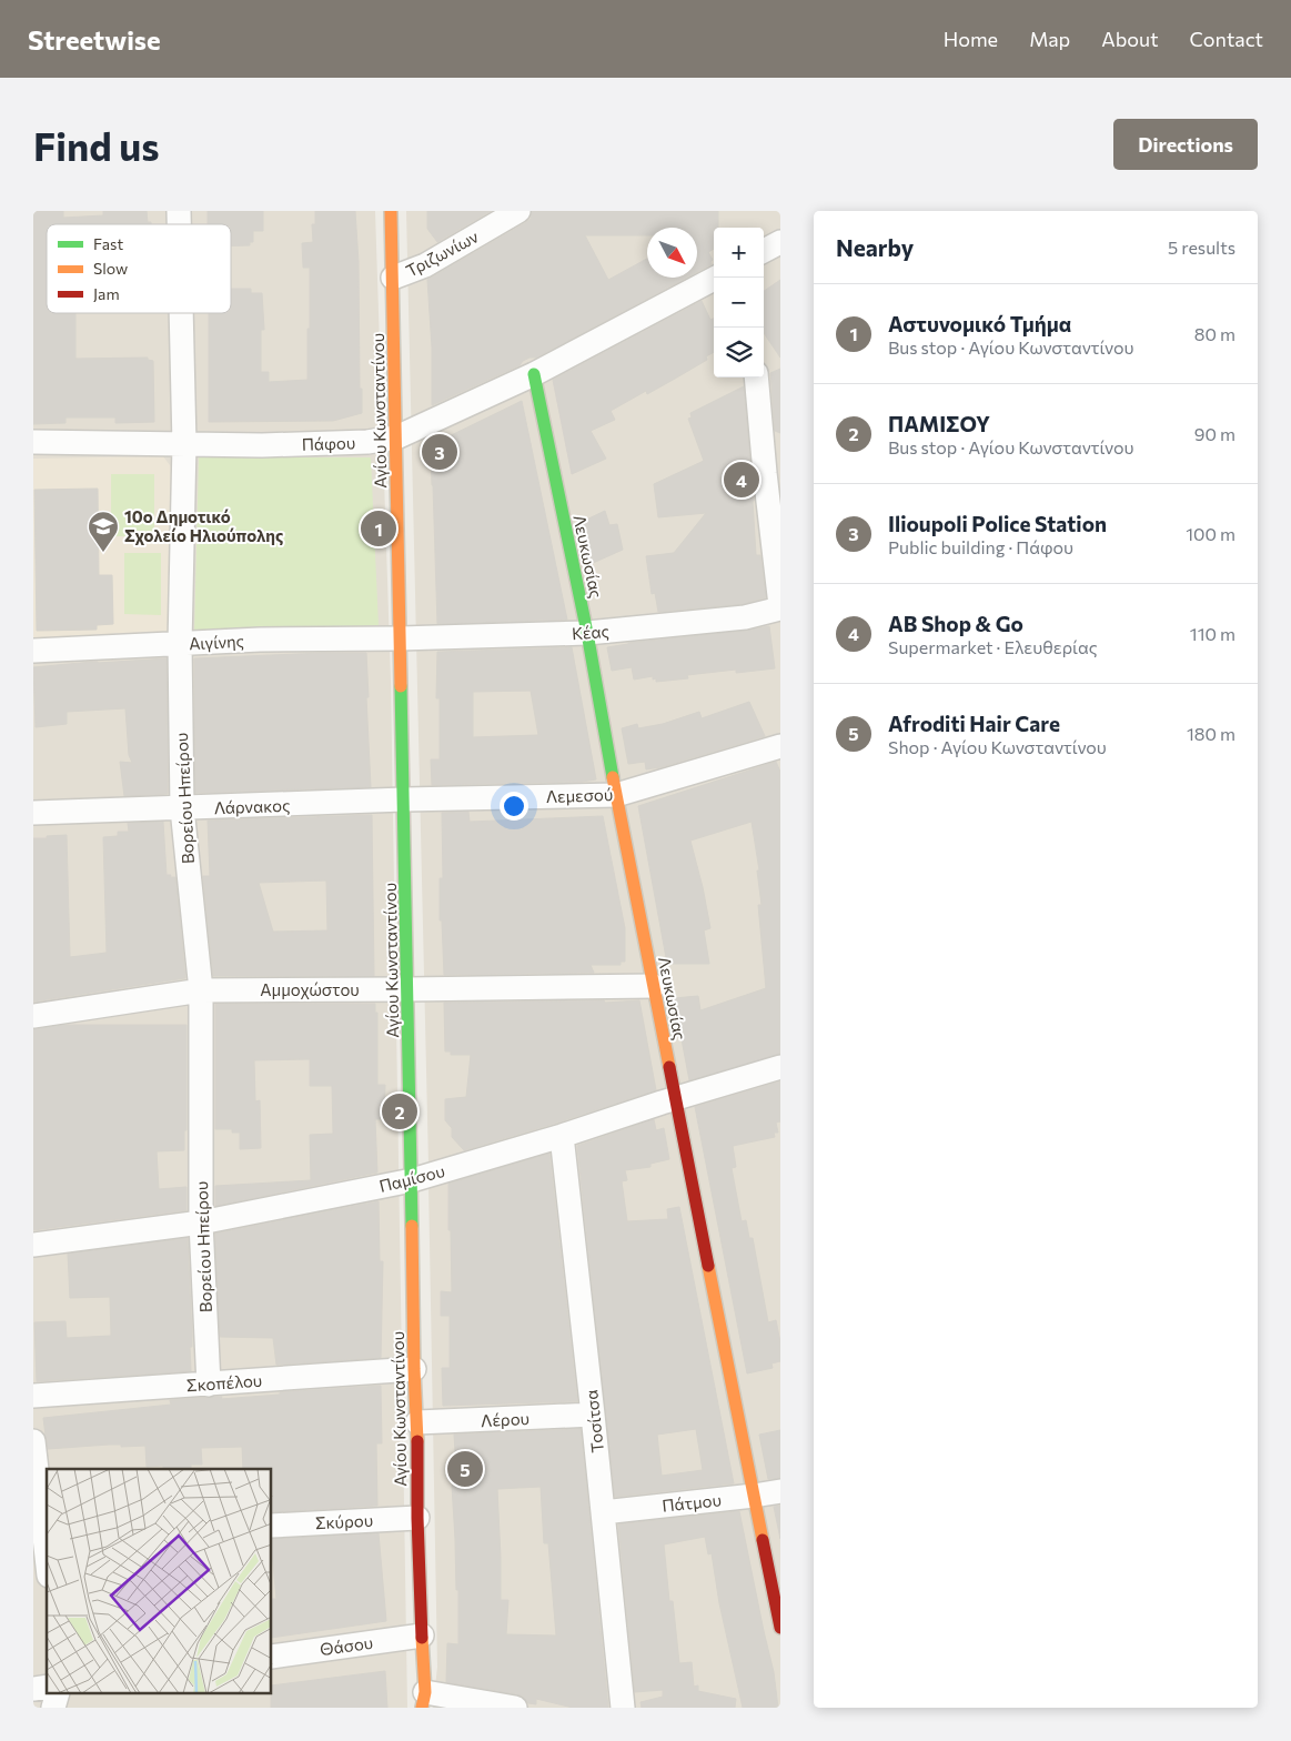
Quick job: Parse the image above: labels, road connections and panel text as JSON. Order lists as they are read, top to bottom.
{
  "streets": {
    "street": [
      "Τριζωνίων",
      "Αγίου Κωνσταντίνου",
      "Πάφου",
      "Λευκωσίας",
      "Κέας",
      "Αιγίνης",
      "Λεμεσού",
      "Βορείου Ηπείρου",
      "Λάρνακος",
      "Αμμοχώστου",
      "Παμίσου",
      "Σκοπέλου",
      "Λέρου",
      "Τοσίτσα",
      "Πάτμου",
      "Σκύρου",
      "Θάσου"
    ]
  },
  "crossings": [
    ["Τριζωνίων", "Αγίου Κωνσταντίνου"],
    ["Αγίου Κωνσταντίνου", "Πάφου"],
    ["Αγίου Κωνσταντίνου", "Κέας"],
    ["Αγίου Κωνσταντίνου", "Αιγίνης"],
    ["Αγίου Κωνσταντίνου", "Λεμεσού"],
    ["Αγίου Κωνσταντίνου", "Λάρνακος"],
    ["Αγίου Κωνσταντίνου", "Αμμοχώστου"],
    ["Αγίου Κωνσταντίνου", "Παμίσου"],
    ["Αγίου Κωνσταντίνου", "Σκοπέλου"],
    ["Αγίου Κωνσταντίνου", "Λέρου"],
    ["Αγίου Κωνσταντίνου", "Σκύρου"],
    ["Αγίου Κωνσταντίνου", "Θάσου"],
    ["Πάφου", "Λευκωσίας"],
    ["Πάφου", "Βορείου Ηπείρου"],
    ["Λευκωσίας", "Κέας"],
    ["Λευκωσίας", "Λεμεσού"],
    ["Λευκωσίας", "Αμμοχώστου"],
    ["Λευκωσίας", "Παμίσου"],
    ["Λευκωσίας", "Πάτμου"],
    ["Κέας", "Αιγίνης"],
    ["Αιγίνης", "Βορείου Ηπείρου"],
    ["Λεμεσού", "Λάρνακος"],
    ["Βορείου Ηπείρου", "Λάρνακος"],
    ["Βορείου Ηπείρου", "Αμμοχώστου"],
    ["Βορείου Ηπείρου", "Παμίσου"],
    ["Βορείου Ηπείρου", "Σκοπέλου"],
    ["Παμίσου", "Τοσίτσα"],
    ["Λέρου", "Τοσίτσα"],
    ["Τοσίτσα", "Πάτμου"]
  ],
  "places": {
    "school or university": ["10ο Δημοτικό Σχολείο Ηλιούπολης"]
  },
  "legend": ["Fast", "Slow", "Jam"],
  "north": "bottom right",
  "page": {
    "header": "Streetwise",
    "nav": [
      "Home",
      "Map",
      "About",
      "Contact"
    ],
    "buttons": "Directions",
    "title": "Find us",
    "heading": ["Nearby", "5 results"],
    "map_buttons": ["+", "−"],
    "list": [
      {
        "mark": "1",
        "name": "Αστυνομικό Τμήμα",
        "note": "Bus stop · Αγίου Κωνσταντίνου",
        "value": "80 m"
      },
      {
        "mark": "2",
        "name": "ΠΑΜΙΣΟΥ",
        "note": "Bus stop · Αγίου Κωνσταντίνου",
        "value": "90 m"
      },
      {
        "mark": "3",
        "name": "Ilioupoli Police Station",
        "note": "Public building · Πάφου",
        "value": "100 m"
      },
      {
        "mark": "4",
        "name": "ΑΒ Shop & Go",
        "note": "Supermarket · Ελευθερίας",
        "value": "110 m"
      },
      {
        "mark": "5",
        "name": "Afroditi Hair Care",
        "note": "Shop · Αγίου Κωνσταντίνου",
        "value": "180 m"
      }
    ],
    "pins": [
      "3",
      "4",
      "1",
      "2",
      "5"
    ]
  }
}
